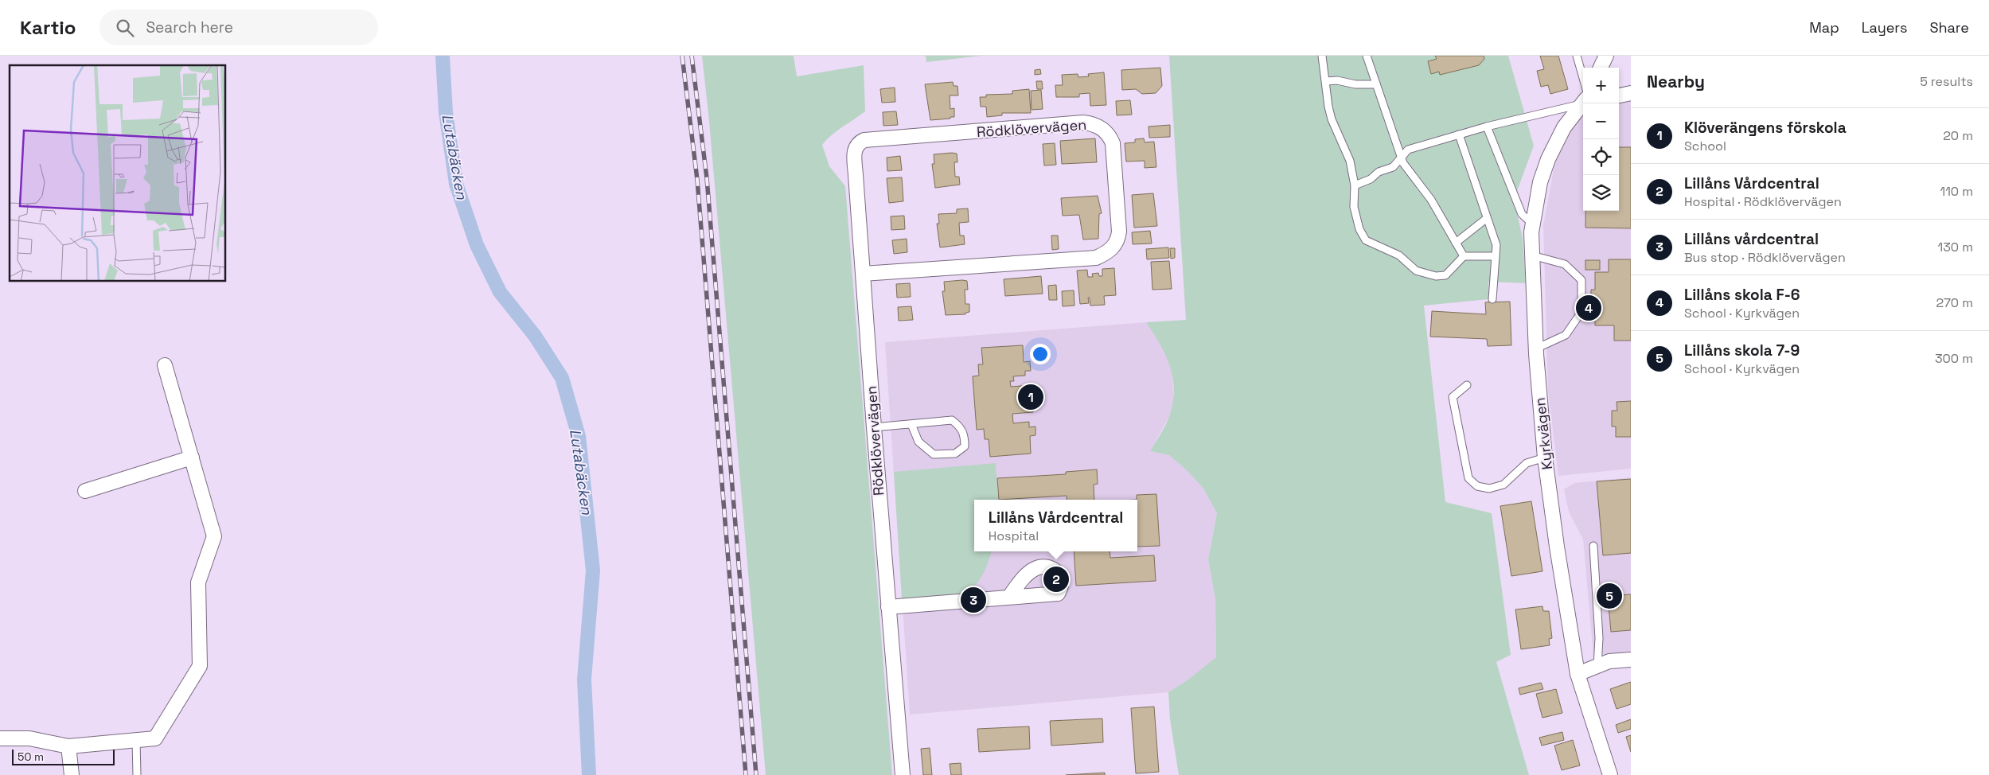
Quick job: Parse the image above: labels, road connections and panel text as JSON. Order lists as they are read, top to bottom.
{
  "streets": {
    "street": ["Rödklövervägen", "Kyrkvägen"]
  },
  "water": ["Lutabäcken"],
  "scale_bar": "50 m",
  "page": {
    "header": "Kartio",
    "search": "Search here",
    "nav": ["Map", "Layers", "Share"],
    "heading": ["Nearby", "5 results"],
    "map_buttons": ["+", "−"],
    "list": [
      {
        "mark": "1",
        "name": "Klöverängens förskola",
        "note": "School",
        "value": "20 m"
      },
      {
        "mark": "2",
        "name": "Lillåns Vårdcentral",
        "note": "Hospital · Rödklövervägen",
        "value": "110 m"
      },
      {
        "mark": "3",
        "name": "Lillåns vårdcentral",
        "note": "Bus stop · Rödklövervägen",
        "value": "130 m"
      },
      {
        "mark": "4",
        "name": "Lillåns skola F-6",
        "note": "School · Kyrkvägen",
        "value": "270 m"
      },
      {
        "mark": "5",
        "name": "Lillåns skola 7-9",
        "note": "School · Kyrkvägen",
        "value": "300 m"
      }
    ],
    "pins": [
      "4",
      "1",
      "2",
      "5",
      "3"
    ],
    "popup": ["Lillåns Vårdcentral", "Hospital"],
    "scale": "50 m"
  }
}
